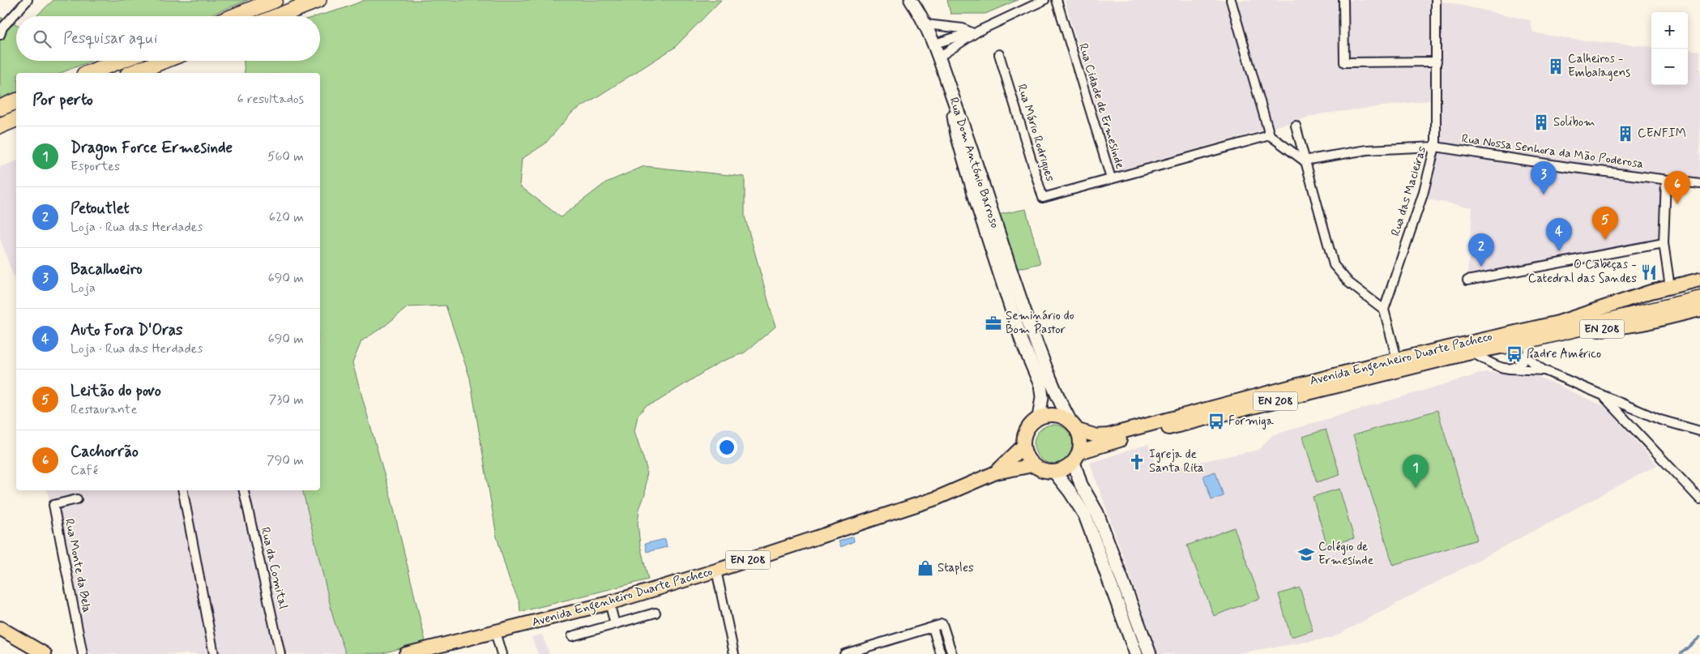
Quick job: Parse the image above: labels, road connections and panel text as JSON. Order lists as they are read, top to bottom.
{
  "streets": {
    "main road": ["Rua Dom António Barroso", "EN 208", "Avenida Engenheiro Duarte Pacheco"],
    "street": [
      "Rua Cidade de Ermesinde",
      "Rua Mário Rodrigues",
      "Rua Nossa Senhora da Mão Poderosa",
      "Rua das Macieiras",
      "Rua Monte da Bela",
      "Rua da Comital"
    ]
  },
  "crossings": [
    ["Rua Cidade de Ermesinde", "Rua Mário Rodrigues"],
    ["Rua Nossa Senhora da Mão Poderosa", "Rua das Macieiras"],
    ["Rua Dom António Barroso", "EN 208"],
    ["Rua Dom António Barroso", "Avenida Engenheiro Duarte Pacheco"],
    ["EN 208", "Avenida Engenheiro Duarte Pacheco"]
  ],
  "places": {
    "building": ["Calheiros - Embalagens", "Solibom", "CENFIM"],
    "restaurant": ["O Cabeças - Catedral das Sandes"],
    "office": ["Seminário do Bom Pastor"],
    "bus stop": ["Padre Américo", "Formiga"],
    "church": ["Igreja de Santa Rita"],
    "school or university": ["Colégio de Ermesinde"],
    "shop": ["Staples"]
  },
  "page": {
    "map_buttons": ["+", "−"],
    "search": "Pesquisar aqui",
    "heading": ["Por perto", "6 resultados"],
    "list": [
      {
        "mark": "1",
        "name": "Dragon Force Ermesinde",
        "note": "Esportes",
        "value": "560 m"
      },
      {
        "mark": "2",
        "name": "Petoutlet",
        "note": "Loja · Rua das Herdades",
        "value": "620 m"
      },
      {
        "mark": "3",
        "name": "Bacalhoeiro",
        "note": "Loja",
        "value": "690 m"
      },
      {
        "mark": "4",
        "name": "Auto Fora D'Oras",
        "note": "Loja · Rua das Herdades",
        "value": "690 m"
      },
      {
        "mark": "5",
        "name": "Leitão do povo",
        "note": "Restaurante",
        "value": "730 m"
      },
      {
        "mark": "6",
        "name": "Cachorrão",
        "note": "Café",
        "value": "790 m"
      }
    ],
    "pins": [
      "3",
      "6",
      "5",
      "4",
      "2",
      "1"
    ]
  }
}
